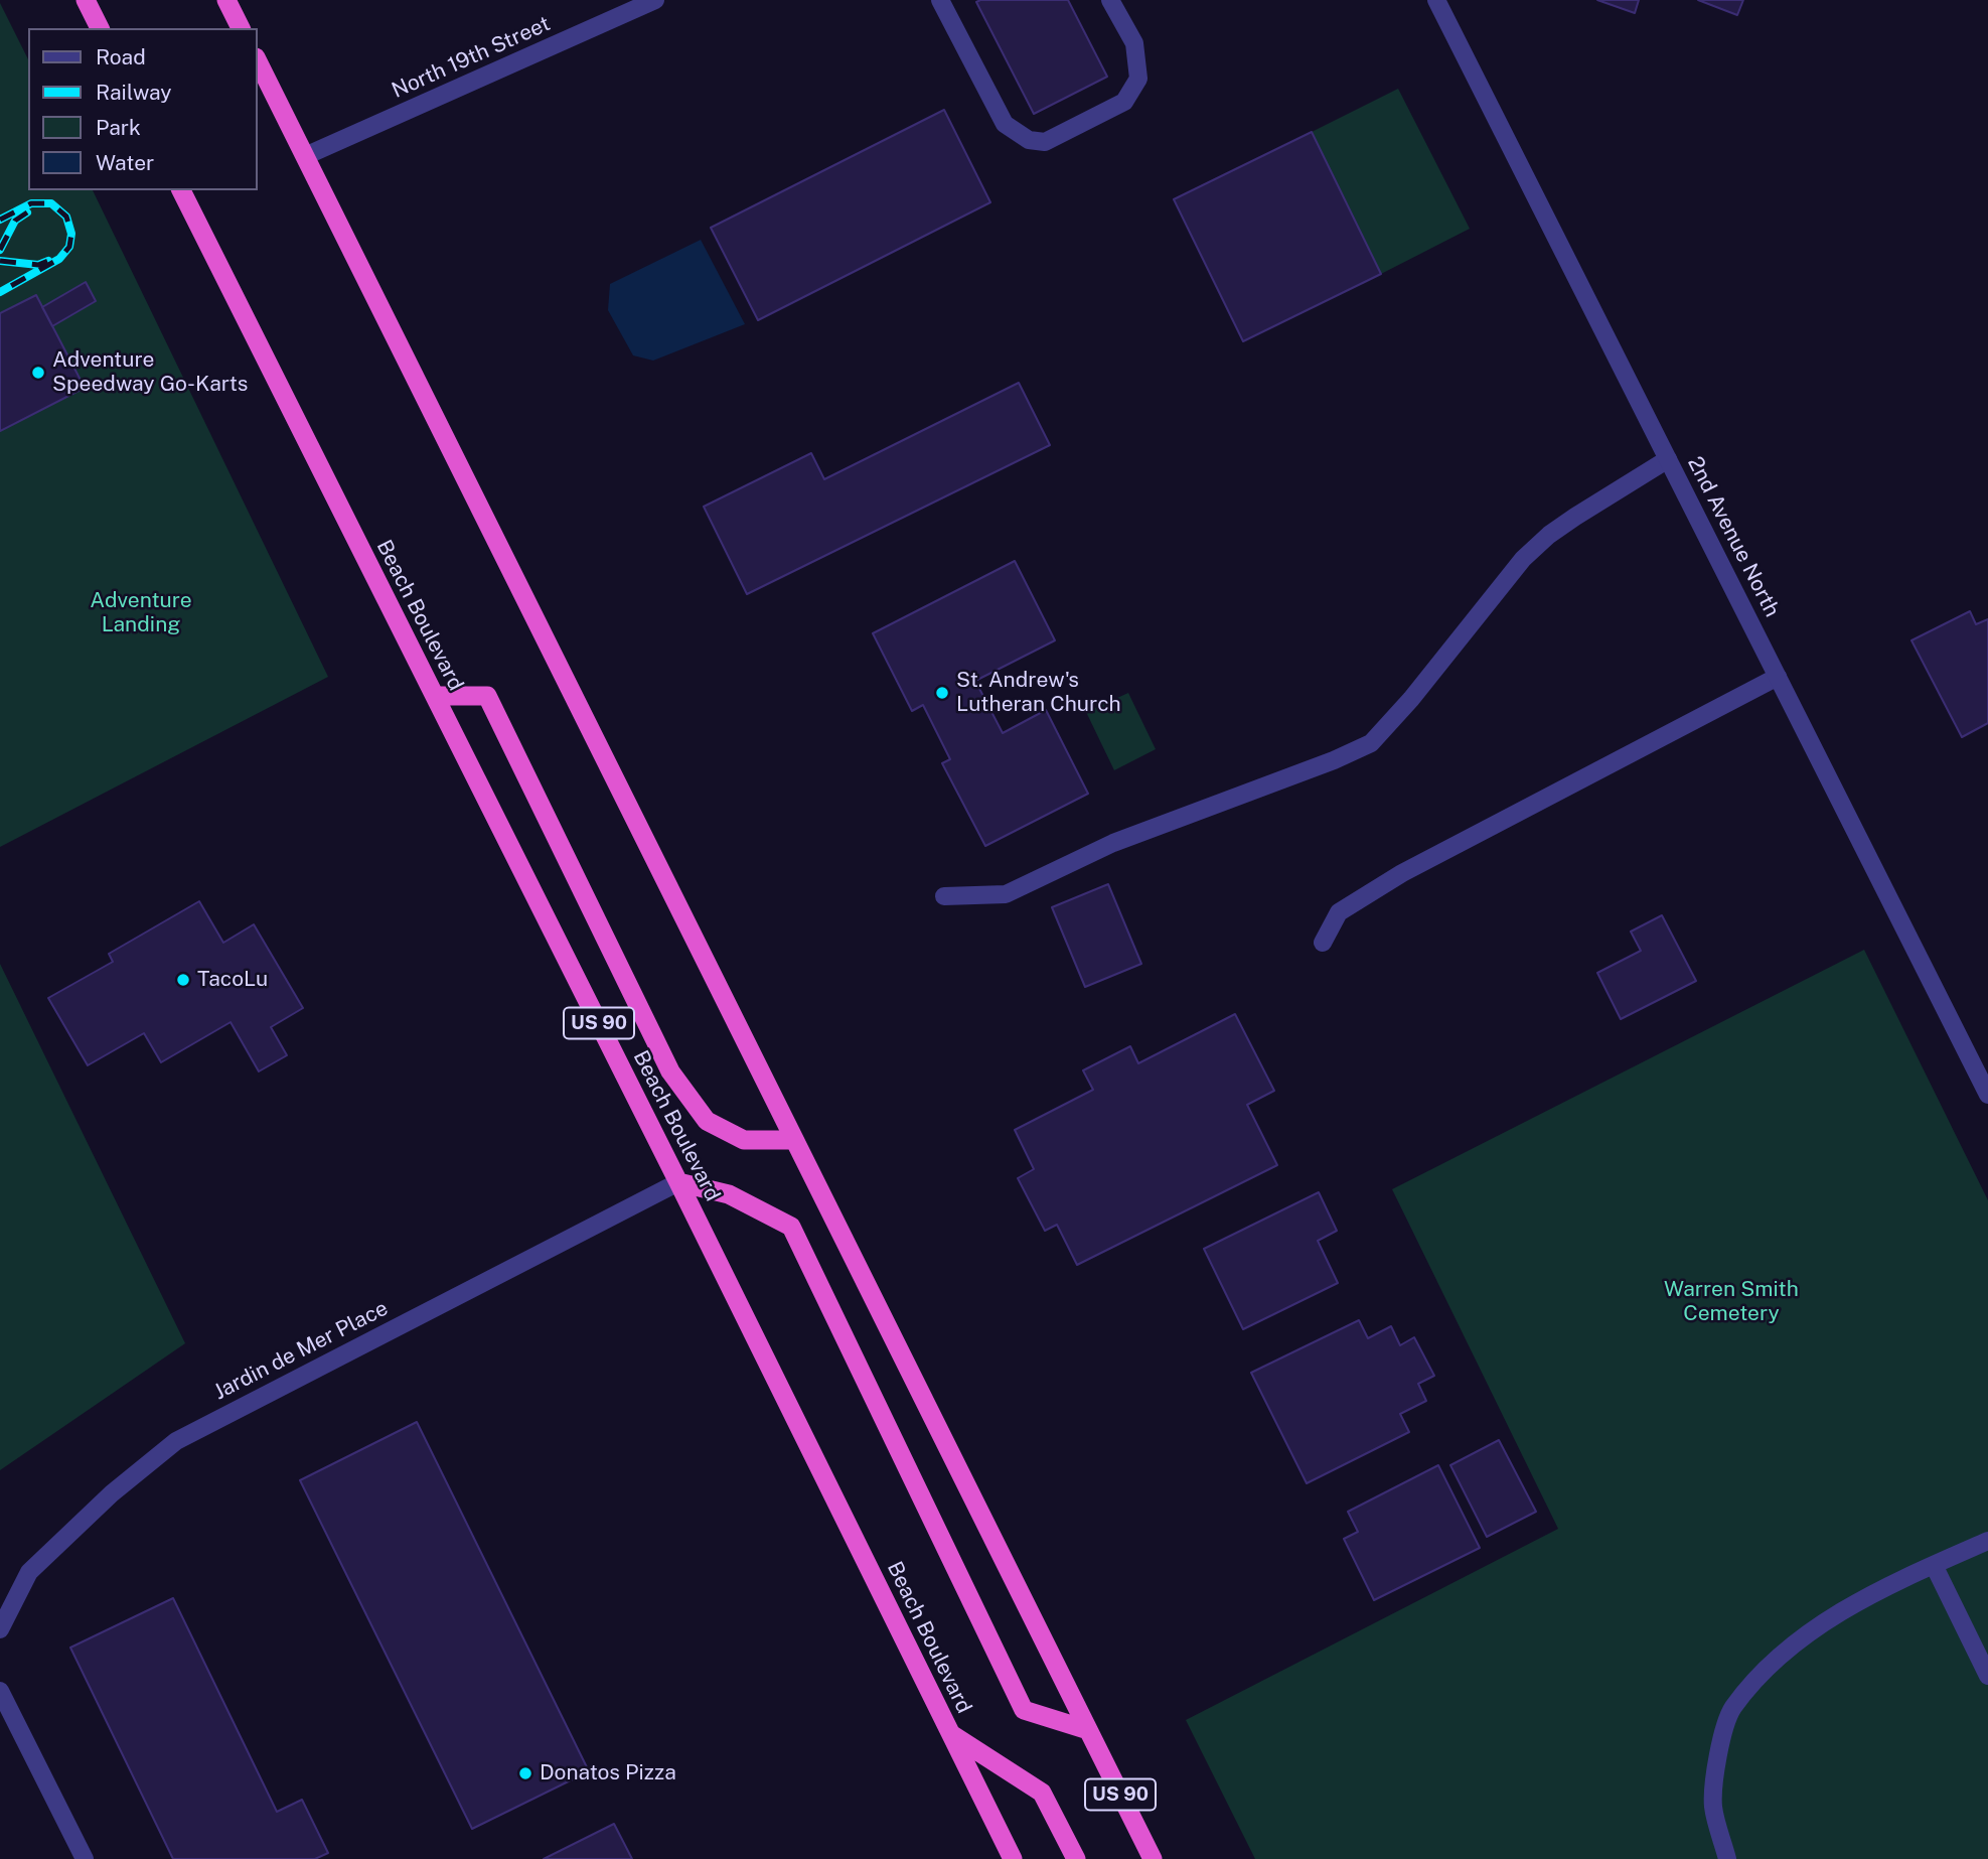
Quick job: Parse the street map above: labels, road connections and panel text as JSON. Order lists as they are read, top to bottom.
{
  "streets": {
    "highway": ["Beach Boulevard", "US 90"],
    "street": ["North 19th Street", "2nd Avenue North", "Jardin de Mer Place"]
  },
  "crossings": [
    ["North 19th Street", "US 90"],
    ["Beach Boulevard", "Jardin de Mer Place"]
  ],
  "parks": ["Adventure Landing", "Warren Smith Cemetery"],
  "places": [
    "Adventure Speedway Go-Karts",
    "St. Andrew's Lutheran Church",
    "TacoLu",
    "Donatos Pizza"
  ],
  "legend": [
    "Road",
    "Railway",
    "Park",
    "Water"
  ]
}
